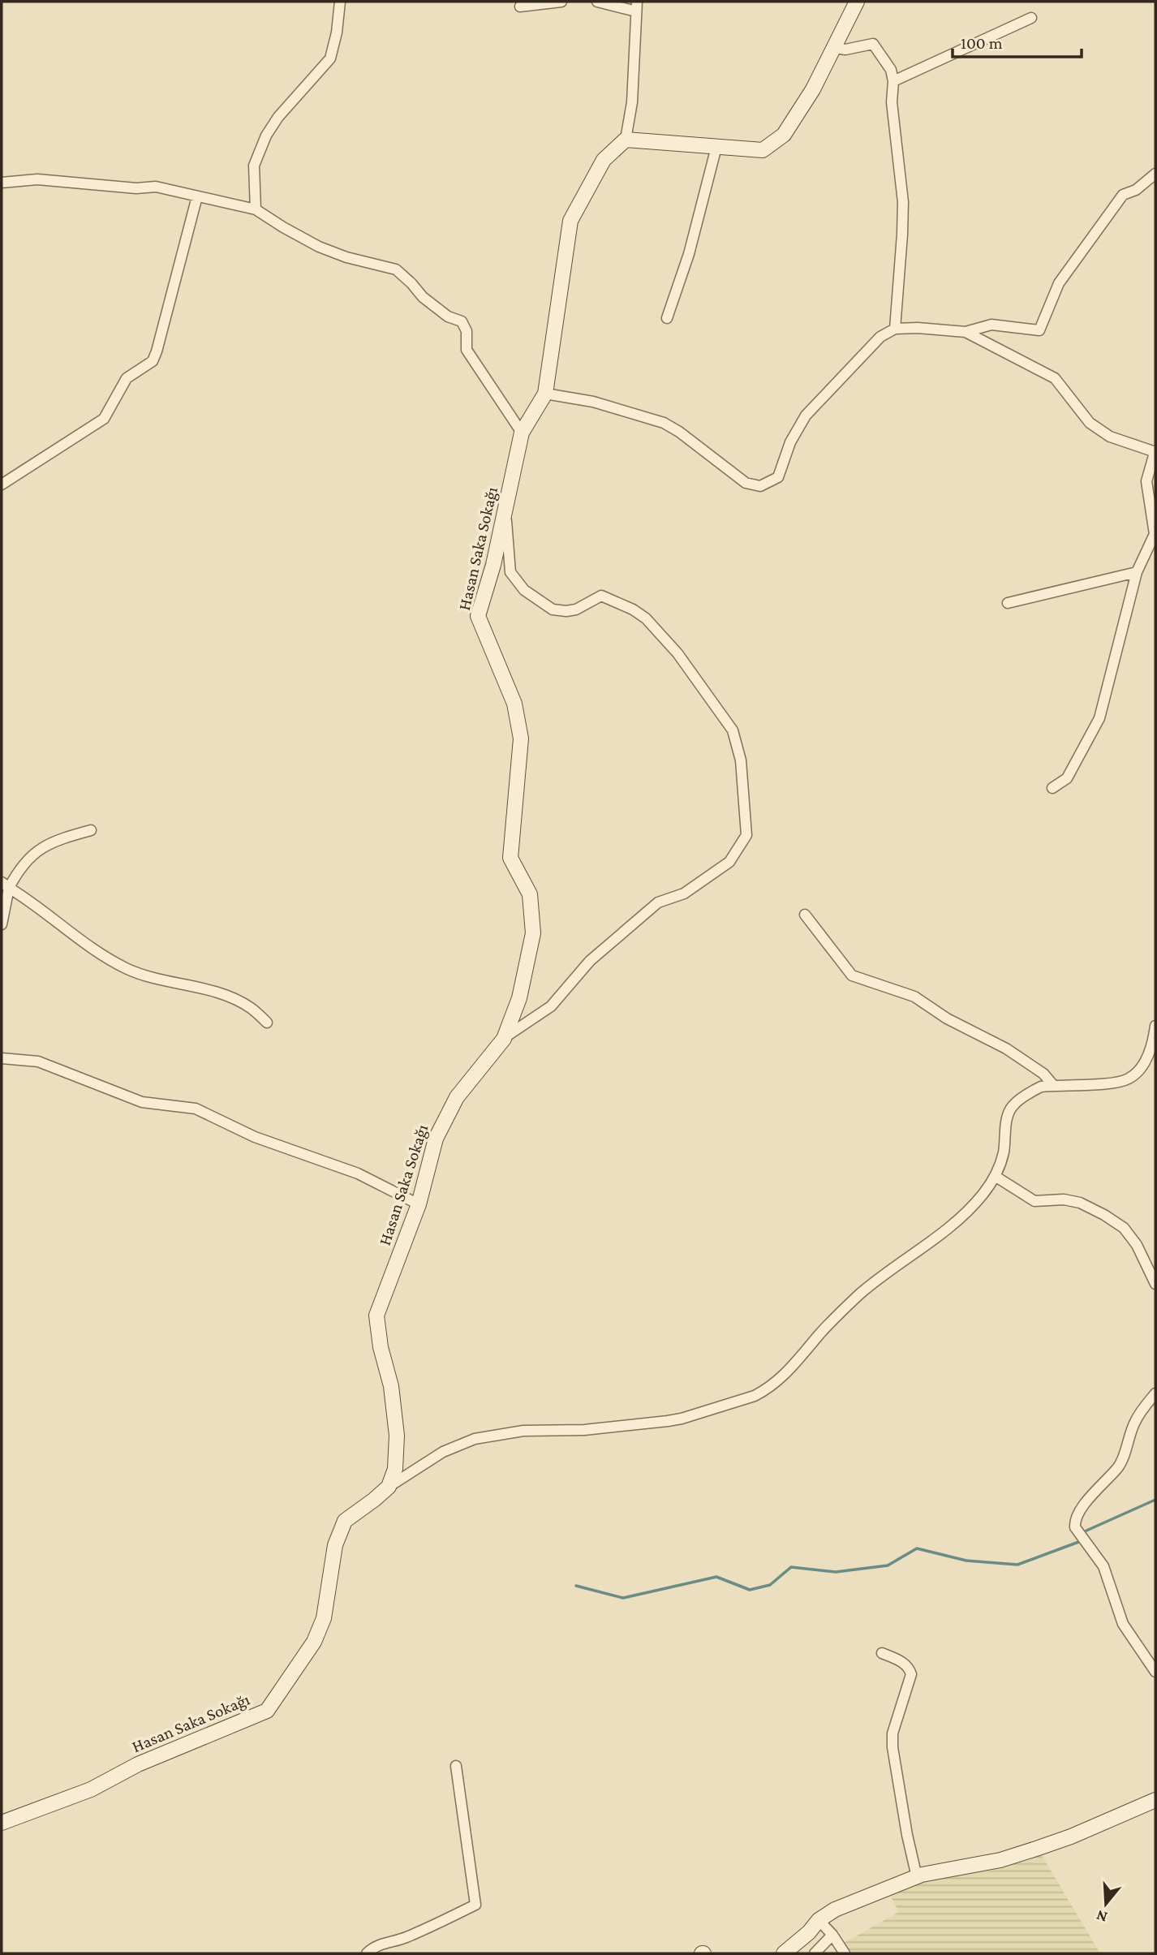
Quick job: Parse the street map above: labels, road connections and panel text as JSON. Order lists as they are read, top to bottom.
{
  "streets": {
    "street": ["Hasan Saka Sokağı"]
  },
  "scale_bar": "100 m",
  "north": "bottom"
}
